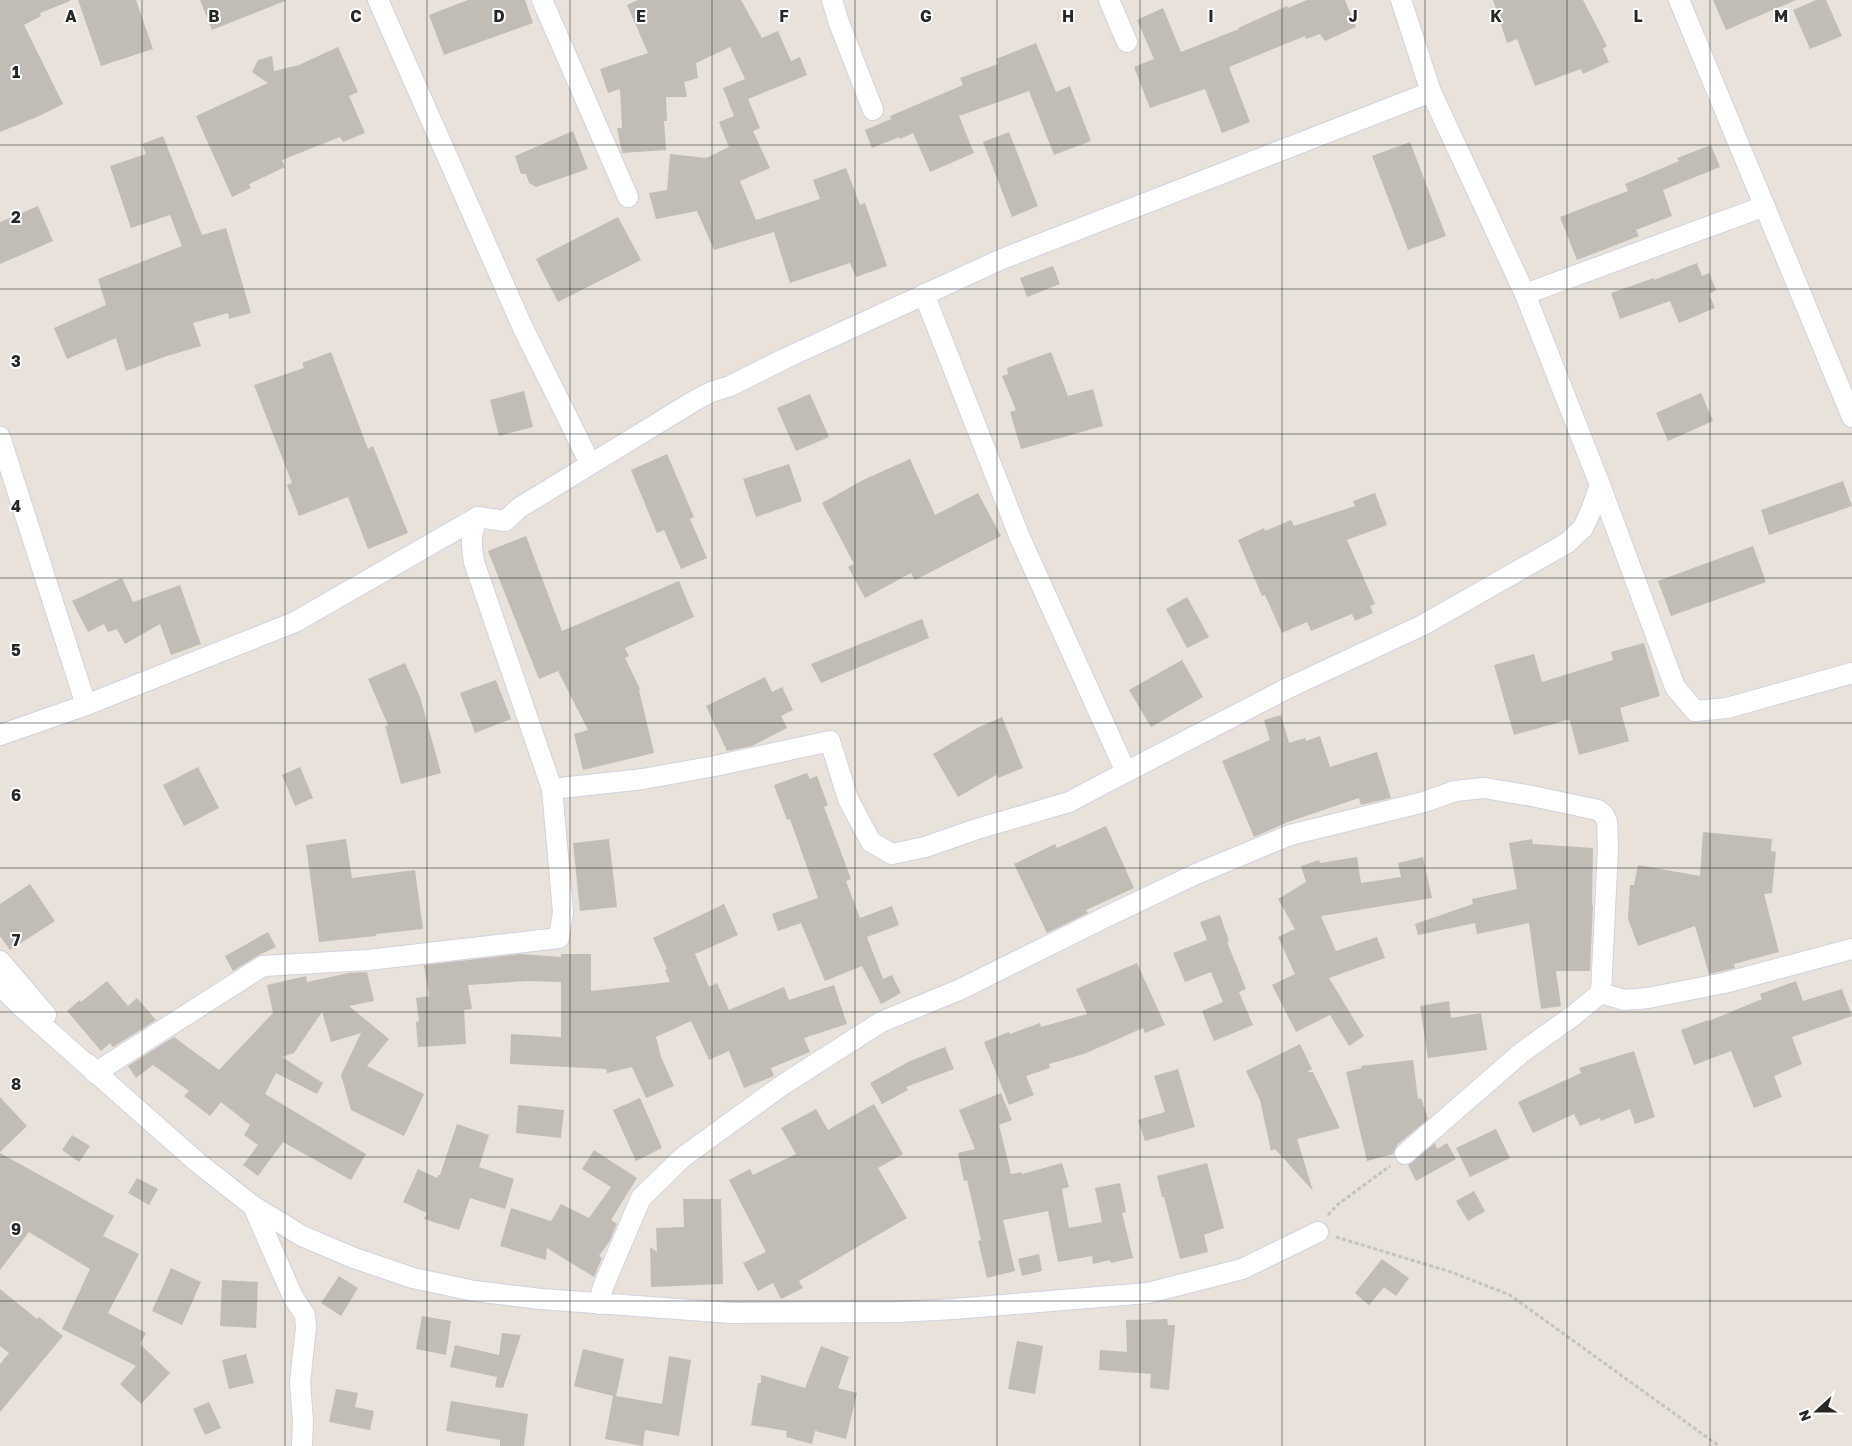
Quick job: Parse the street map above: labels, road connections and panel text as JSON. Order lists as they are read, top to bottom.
{
  "north": "left",
  "grid": {
    "columns": [
      "A",
      "B",
      "C",
      "D",
      "E",
      "F",
      "G",
      "H",
      "I",
      "J",
      "K",
      "L",
      "M"
    ],
    "rows": [
      "1",
      "2",
      "3",
      "4",
      "5",
      "6",
      "7",
      "8",
      "9"
    ]
  }
}
